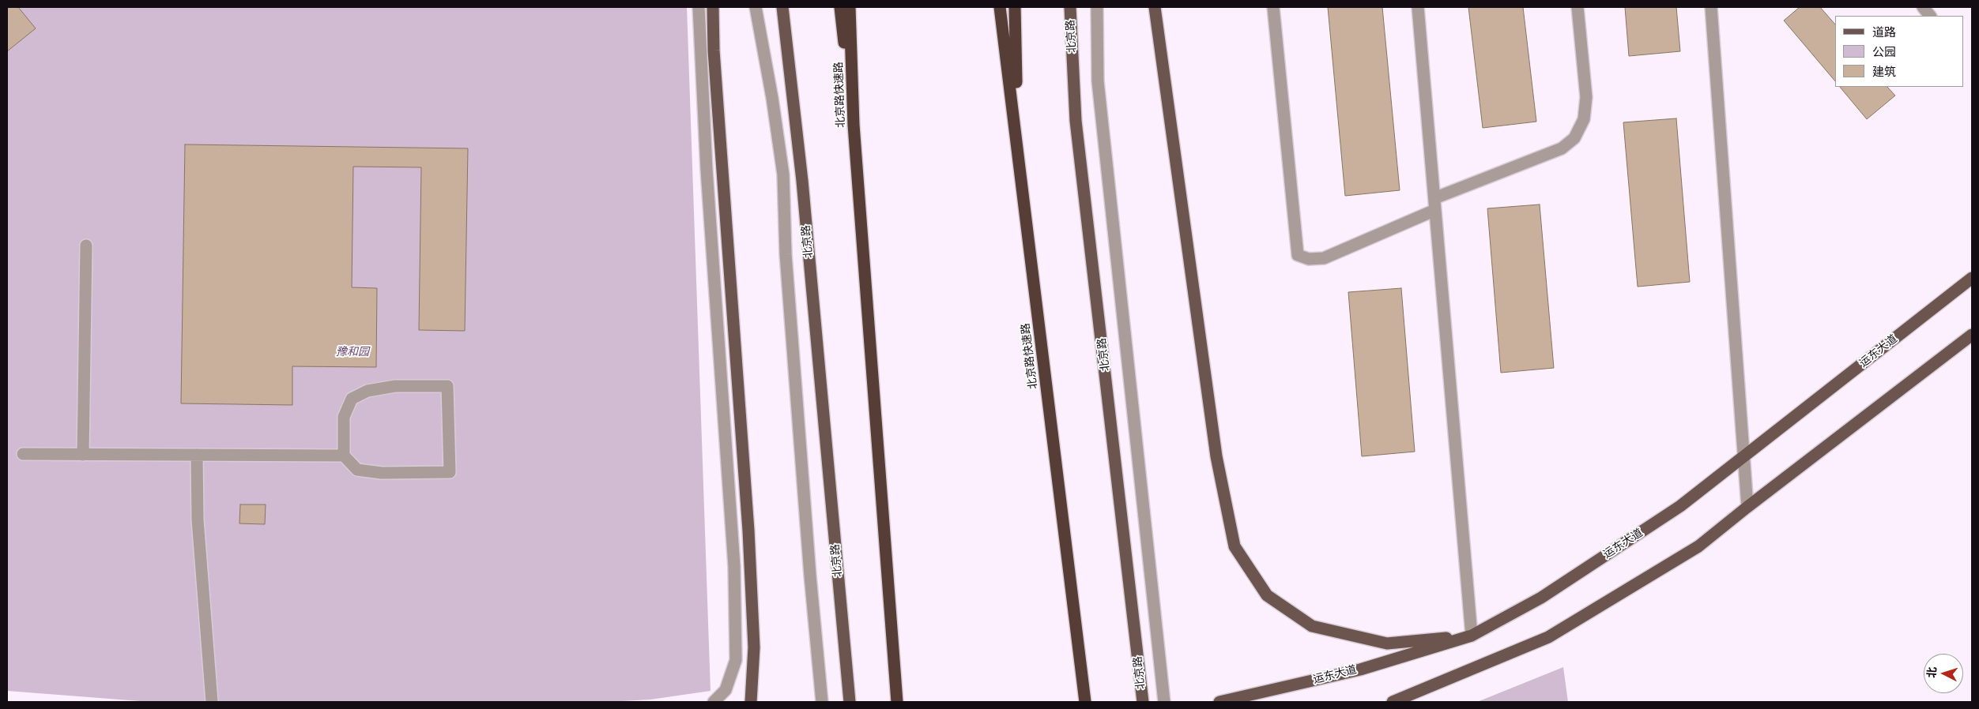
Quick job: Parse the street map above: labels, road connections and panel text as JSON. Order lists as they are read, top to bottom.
{
  "streets": {
    "highway": ["北京路快速路"],
    "main road": ["北京路", "运东大道"]
  },
  "parks": ["豫和园"],
  "legend": ["道路", "公园", "建筑"],
  "north": "left"
}
